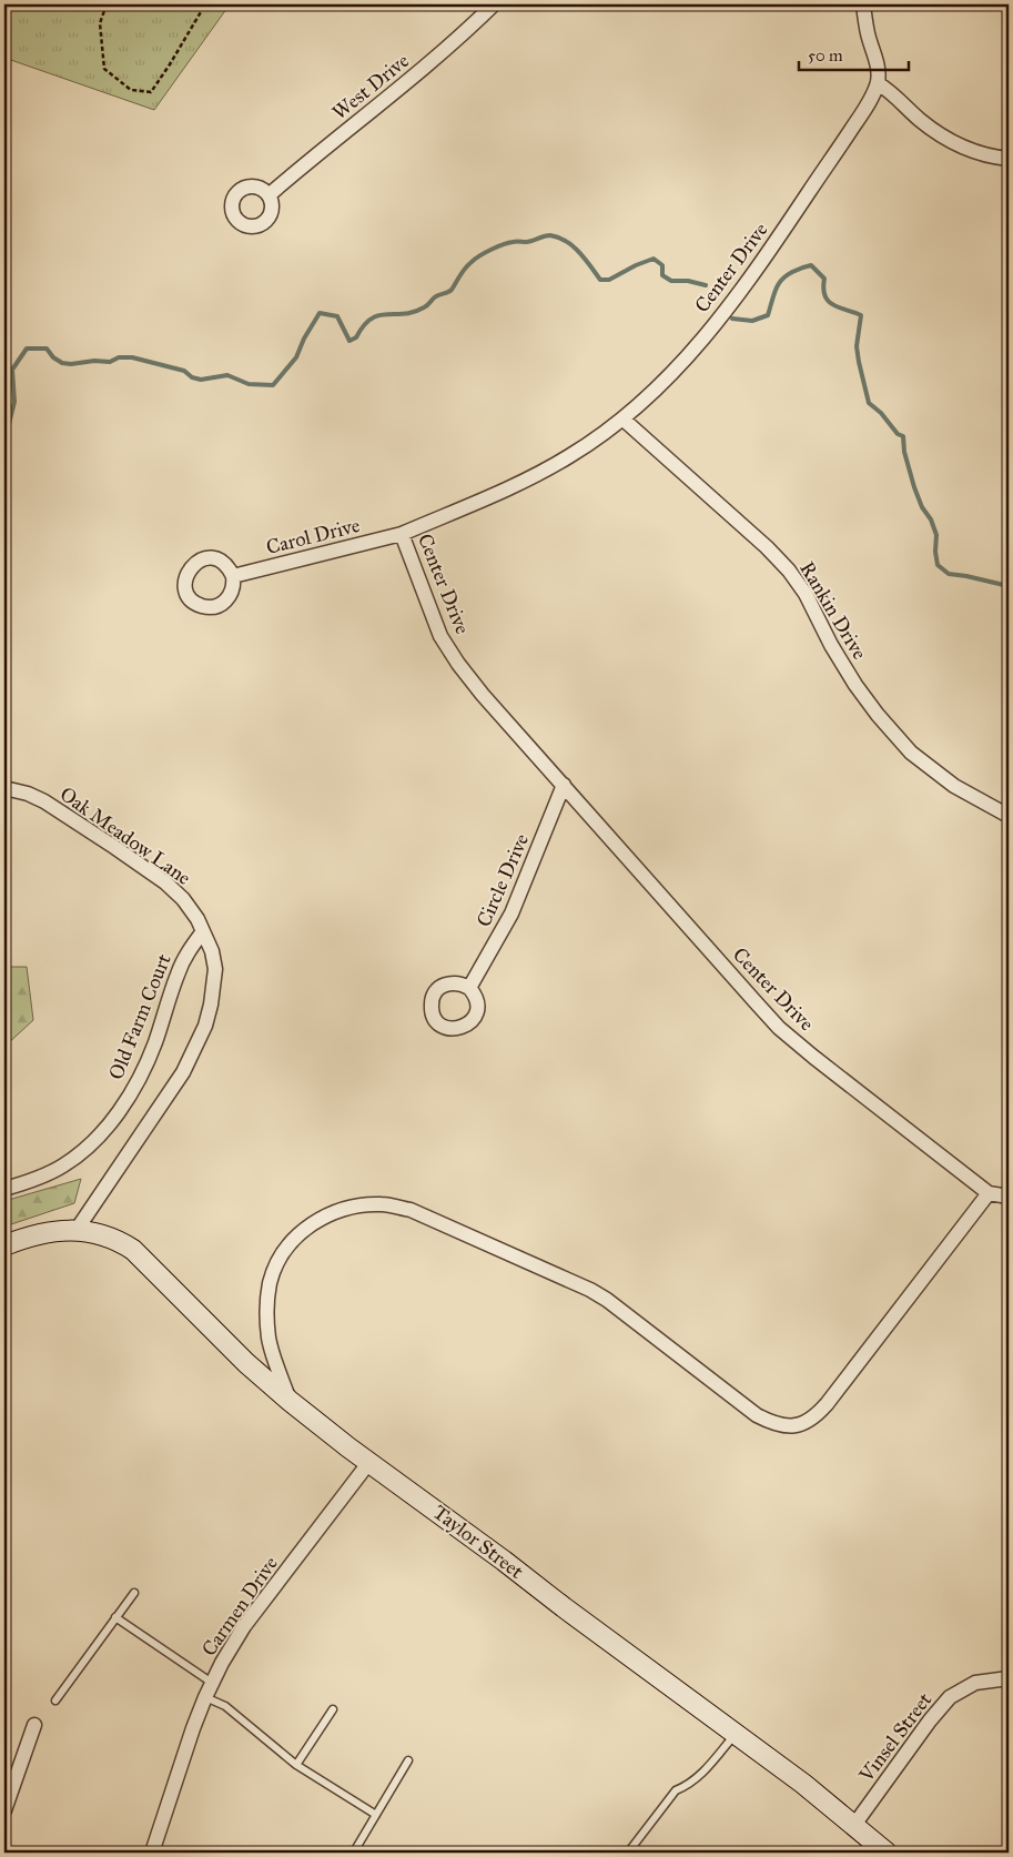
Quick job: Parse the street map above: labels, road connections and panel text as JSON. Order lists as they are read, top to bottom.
{
  "streets": {
    "street": [
      "West Drive",
      "Center Drive",
      "Carol Drive",
      "Rankin Drive",
      "Oak Meadow Lane",
      "Circle Drive",
      "Old Farm Court",
      "Taylor Street",
      "Carmen Drive",
      "Vinsel Street"
    ]
  },
  "crossings": [
    ["Center Drive", "Carol Drive"],
    ["Center Drive", "Rankin Drive"],
    ["Center Drive", "Circle Drive"],
    ["Oak Meadow Lane", "Old Farm Court"],
    ["Oak Meadow Lane", "Taylor Street"],
    ["Taylor Street", "Carmen Drive"],
    ["Taylor Street", "Vinsel Street"]
  ],
  "scale_bar": "50 m"
}
